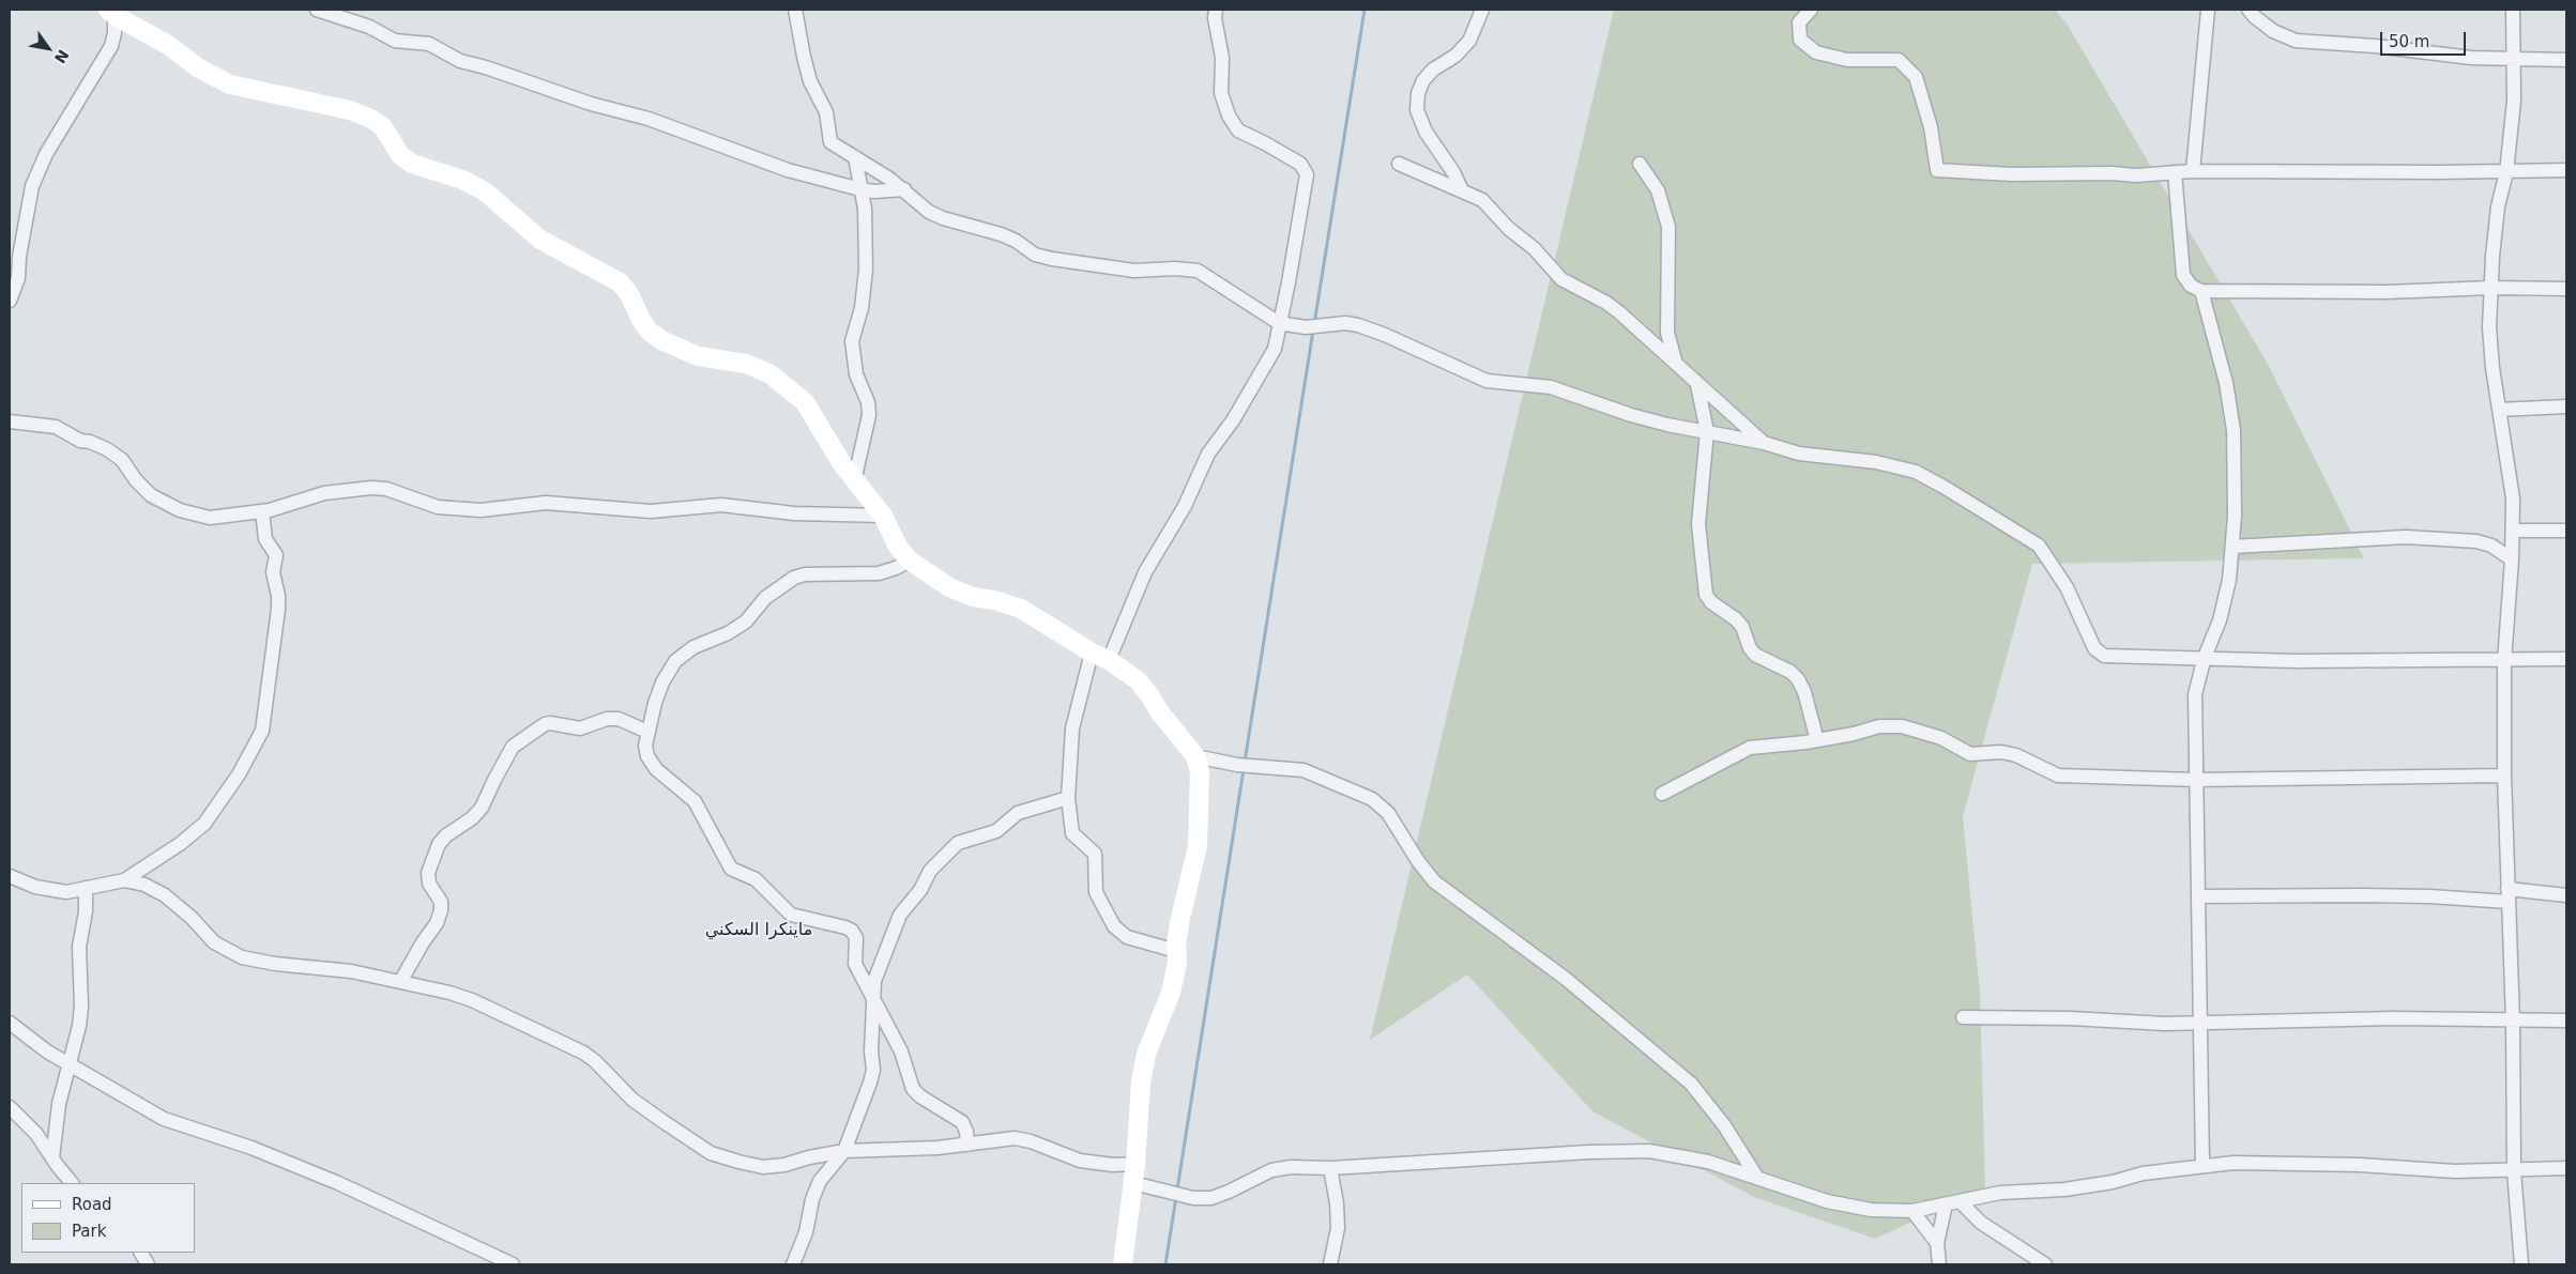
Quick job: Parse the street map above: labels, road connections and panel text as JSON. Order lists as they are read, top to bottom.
{
  "districts": ["ماينكرا السكني"],
  "legend": ["Road", "Park"],
  "scale_bar": "50 m",
  "north": "bottom right"
}
